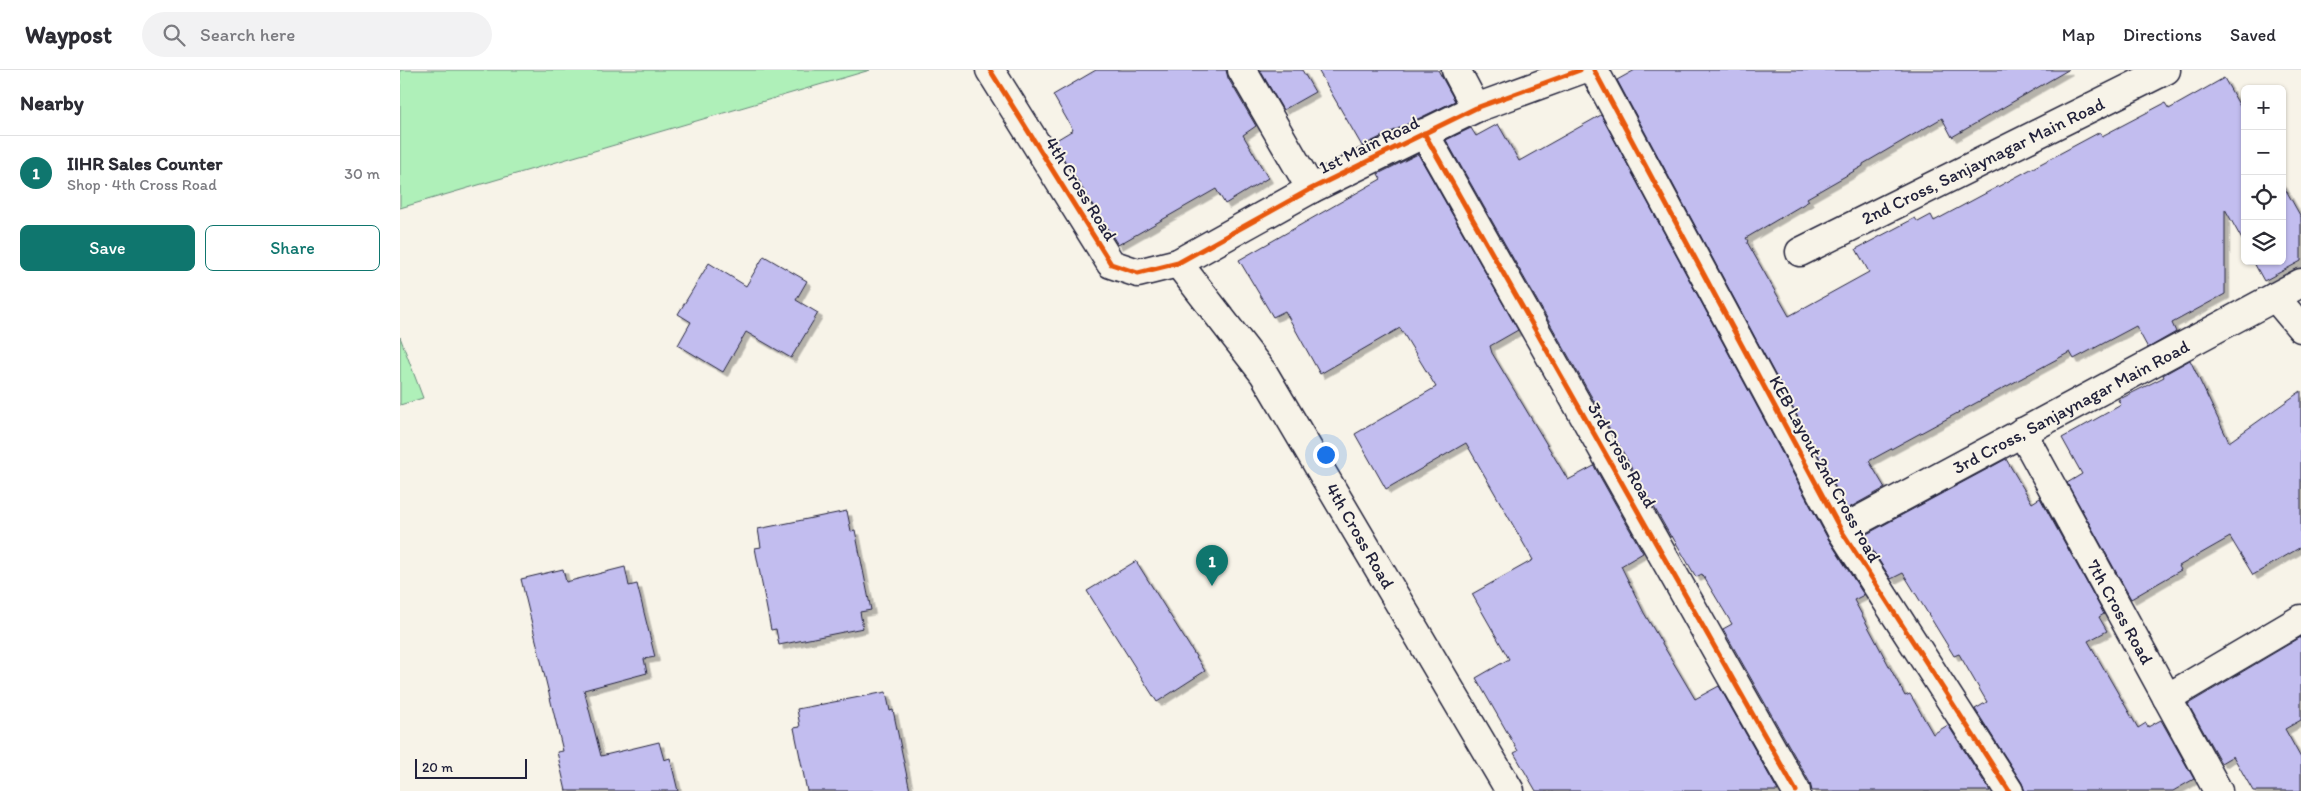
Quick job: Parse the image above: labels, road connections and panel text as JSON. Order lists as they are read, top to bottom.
{
  "streets": {
    "street": [
      "1st Main Road",
      "2nd Cross, Sanjaynagar Main Road",
      "4th Cross Road",
      "3rd Cross, Sanjaynagar Main Road",
      "3rd Cross Road",
      "KEB Layout 2nd Cross road",
      "7th Cross Road"
    ]
  },
  "crossings": [
    ["1st Main Road", "4th Cross Road"],
    ["1st Main Road", "3rd Cross Road"],
    ["3rd Cross, Sanjaynagar Main Road", "KEB Layout 2nd Cross road"],
    ["3rd Cross, Sanjaynagar Main Road", "7th Cross Road"]
  ],
  "scale_bar": "20 m",
  "page": {
    "header": "Waypost",
    "search": "Search here",
    "nav": ["Map", "Directions", "Saved"],
    "heading": "Nearby",
    "map_buttons": ["+", "−"],
    "list": [
      {
        "mark": "1",
        "name": "IIHR Sales Counter",
        "note": "Shop · 4th Cross Road",
        "value": "30 m"
      }
    ],
    "buttons": ["Save", "Share"],
    "pins": "1",
    "scale": "20 m"
  }
}
